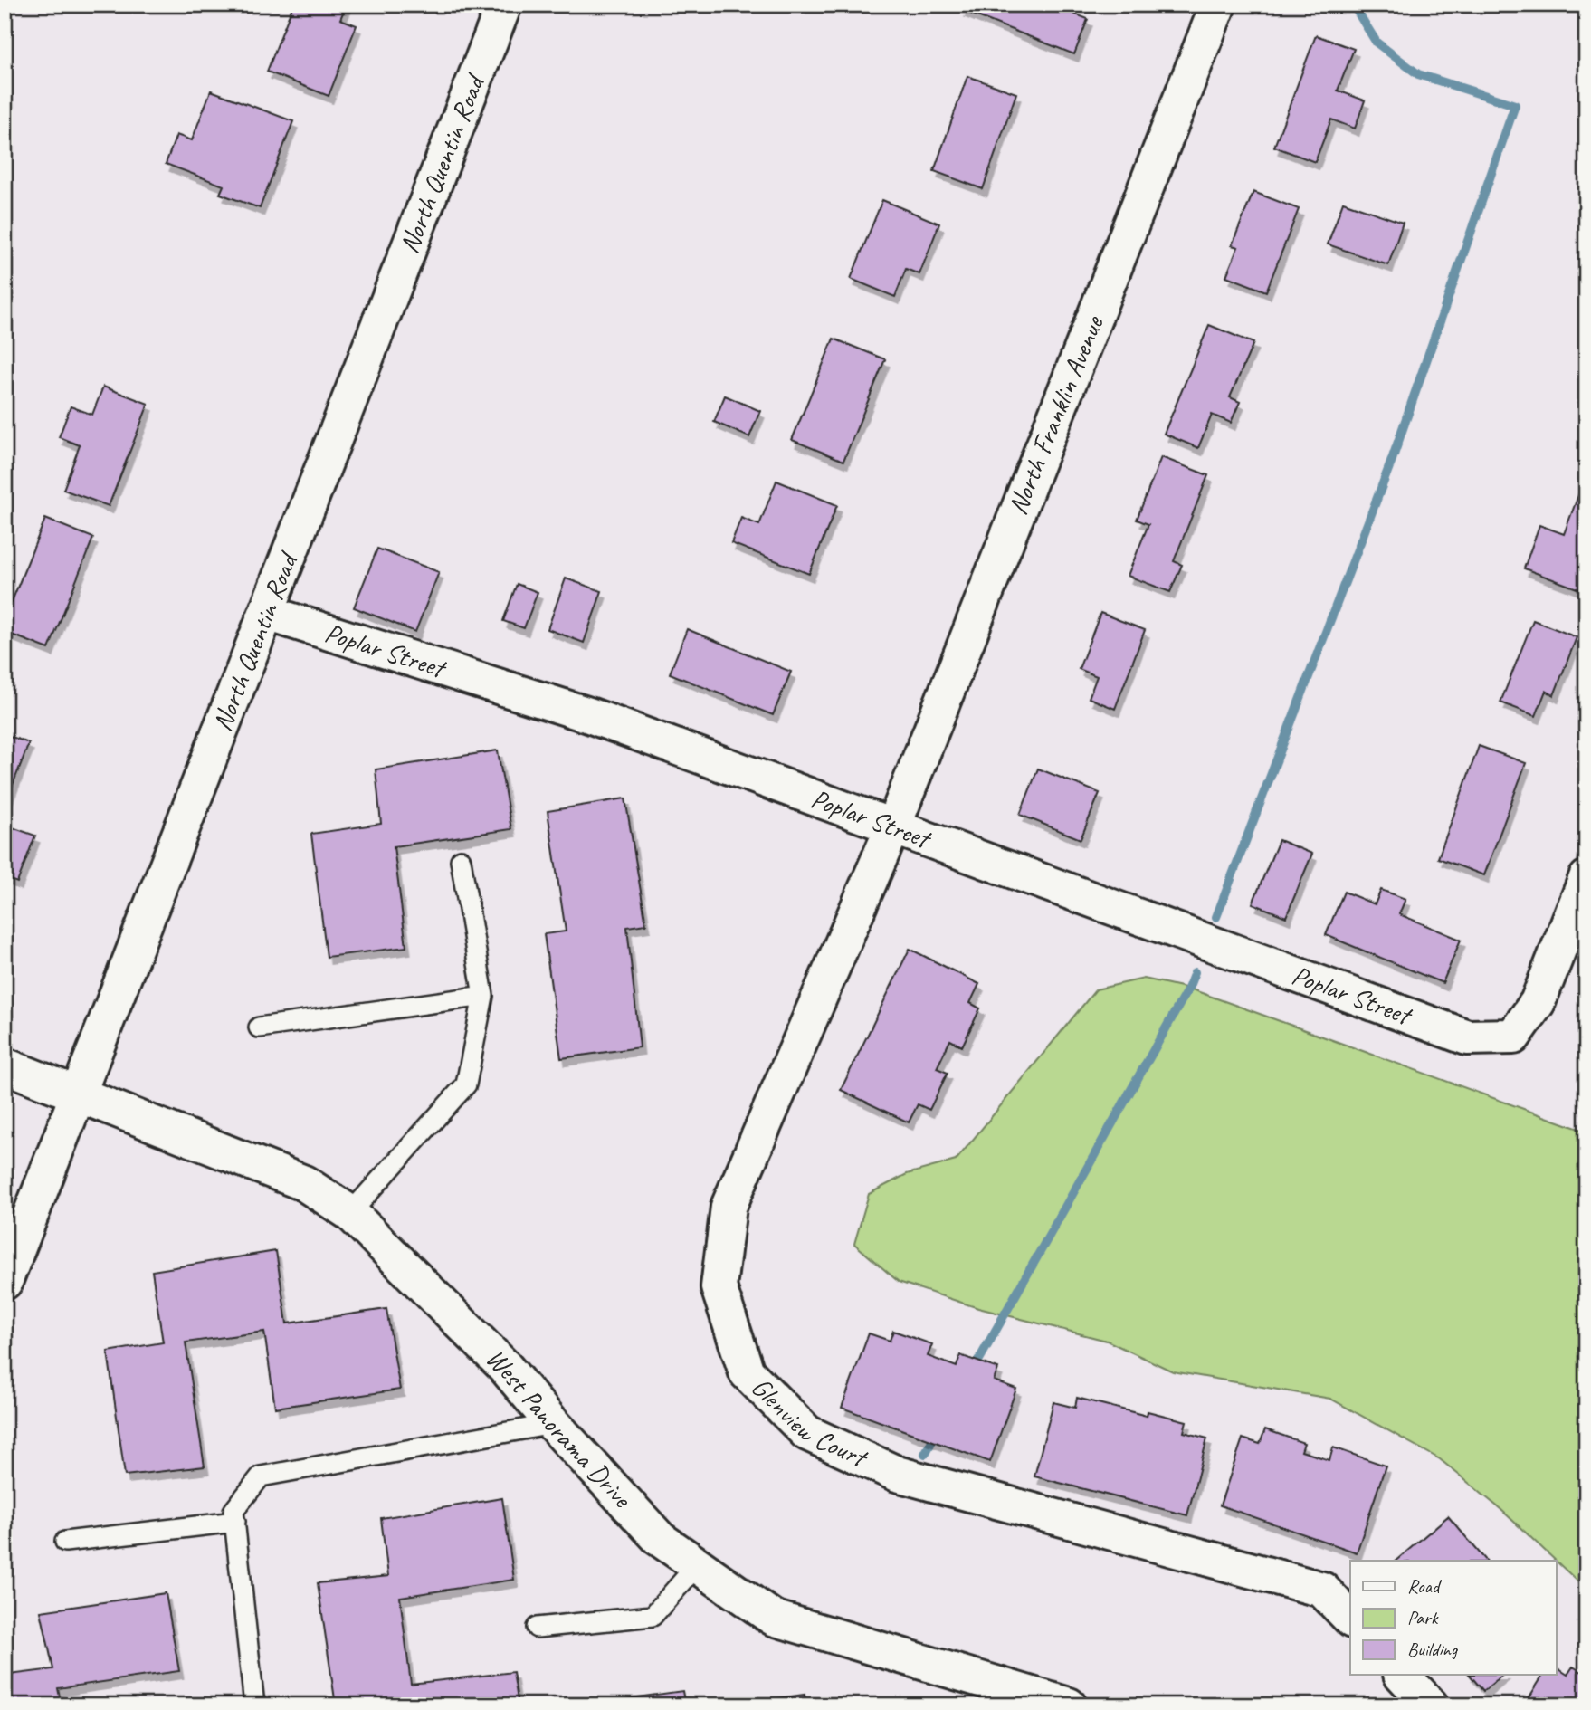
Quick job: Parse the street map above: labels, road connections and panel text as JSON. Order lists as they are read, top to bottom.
{
  "streets": {
    "street": [
      "North Quentin Road",
      "North Franklin Avenue",
      "Poplar Street",
      "Glenview Court",
      "West Panorama Drive"
    ]
  },
  "crossings": [
    ["North Quentin Road", "Poplar Street"],
    ["North Quentin Road", "West Panorama Drive"],
    ["North Franklin Avenue", "Poplar Street"],
    ["North Franklin Avenue", "Glenview Court"],
    ["Poplar Street", "Glenview Court"]
  ],
  "legend": ["Road", "Park", "Building"]
}
